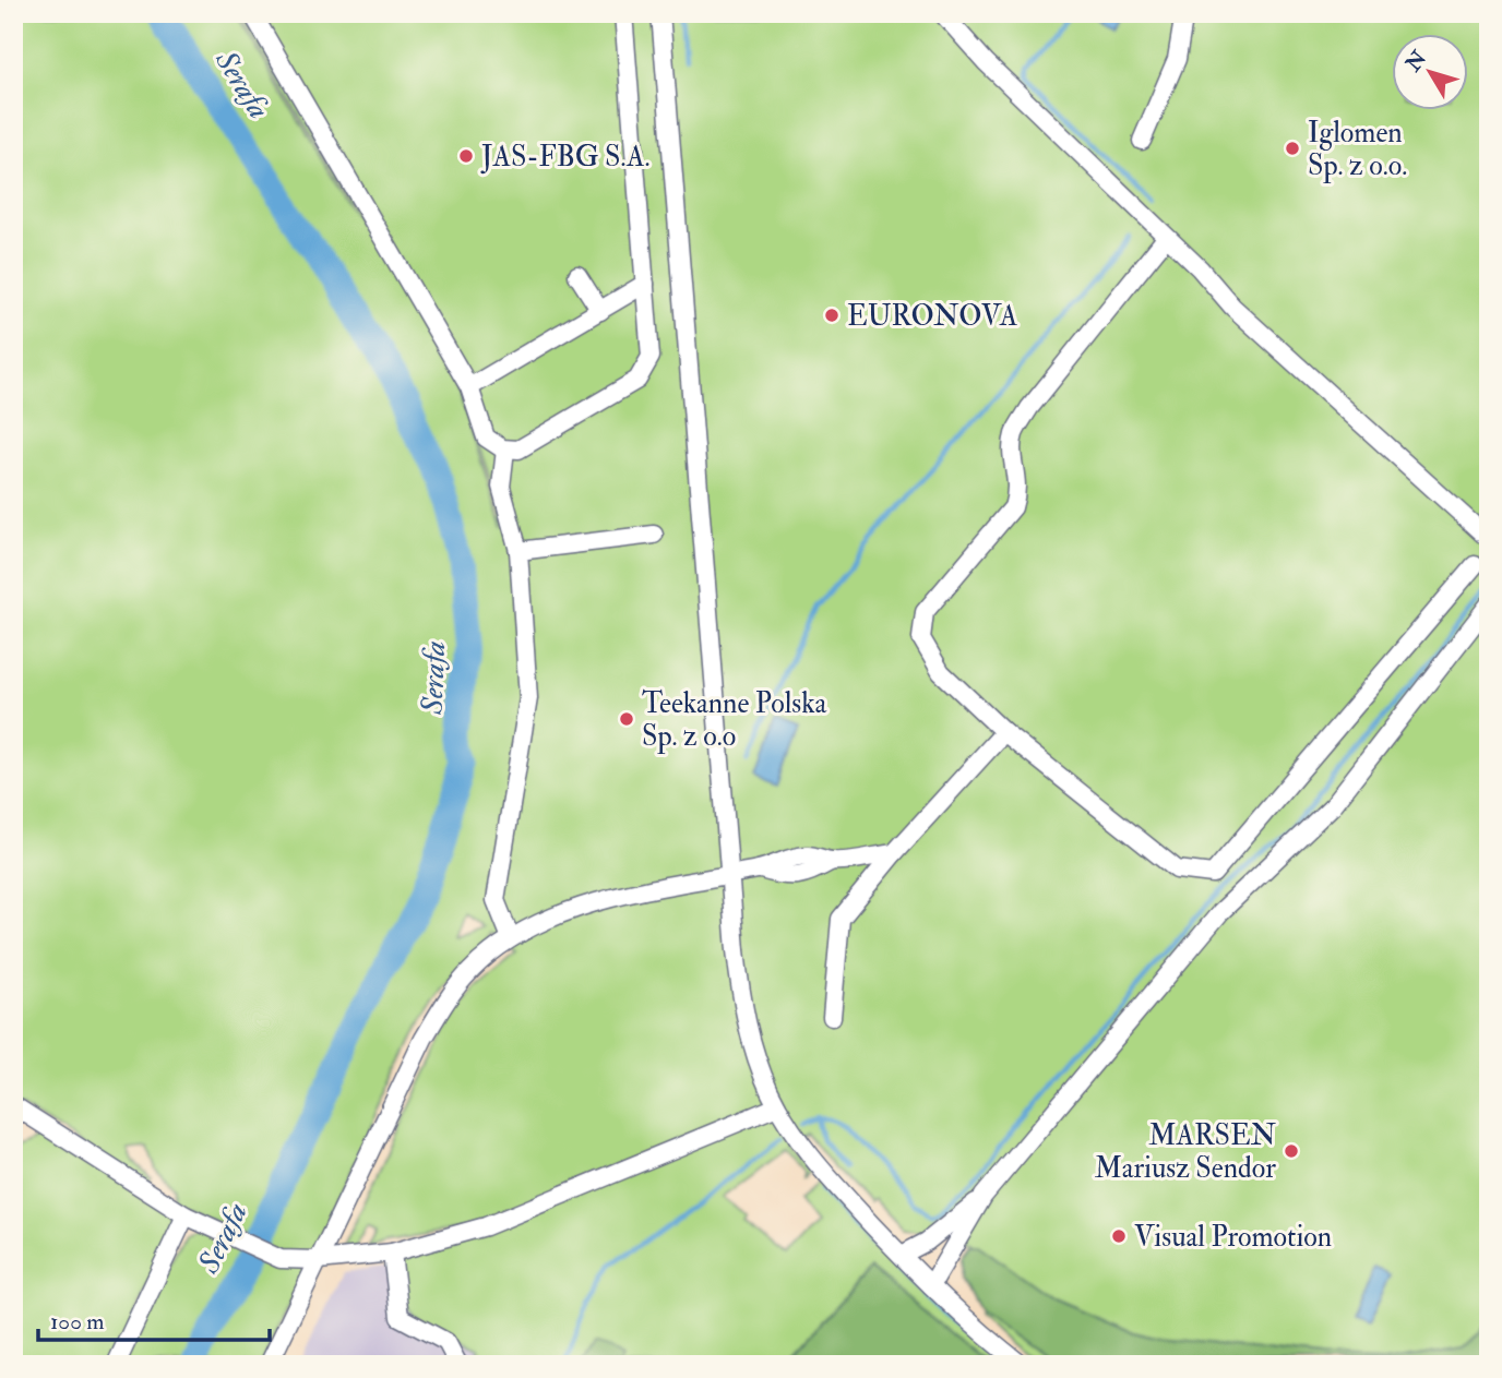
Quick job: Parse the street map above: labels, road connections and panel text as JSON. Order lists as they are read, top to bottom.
{
  "water": ["Serafa"],
  "places": [
    "Iglomen Sp. z o.o.",
    "JAS-FBG S.A.",
    "EURONOVA",
    "Teekanne Polska Sp. z o.o",
    "MARSEN Mariusz Sendor",
    "Visual Promotion"
  ],
  "scale_bar": "100 m",
  "north": "top left"
}
